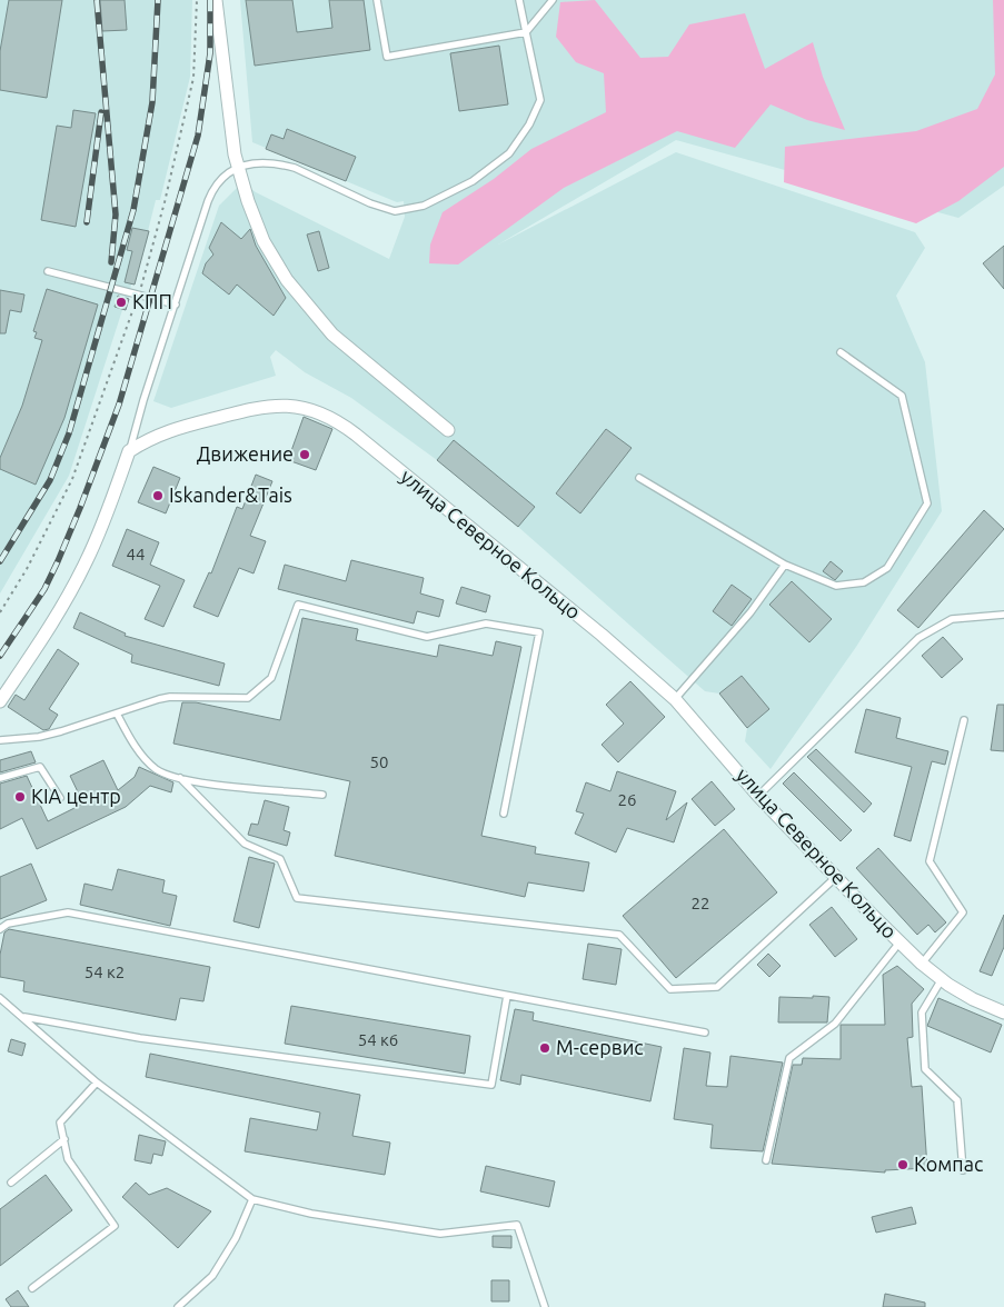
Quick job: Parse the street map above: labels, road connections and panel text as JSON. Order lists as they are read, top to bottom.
{
  "streets": {
    "street": ["улица Северное Кольцо"]
  },
  "places": [
    "КПП",
    "Движение",
    "Iskander&Tais",
    "KIA центр",
    "М-сервис",
    "Компас"
  ],
  "house_numbers": [
    "44",
    "50",
    "26",
    "22",
    "54 к2",
    "54 к6"
  ]
}
